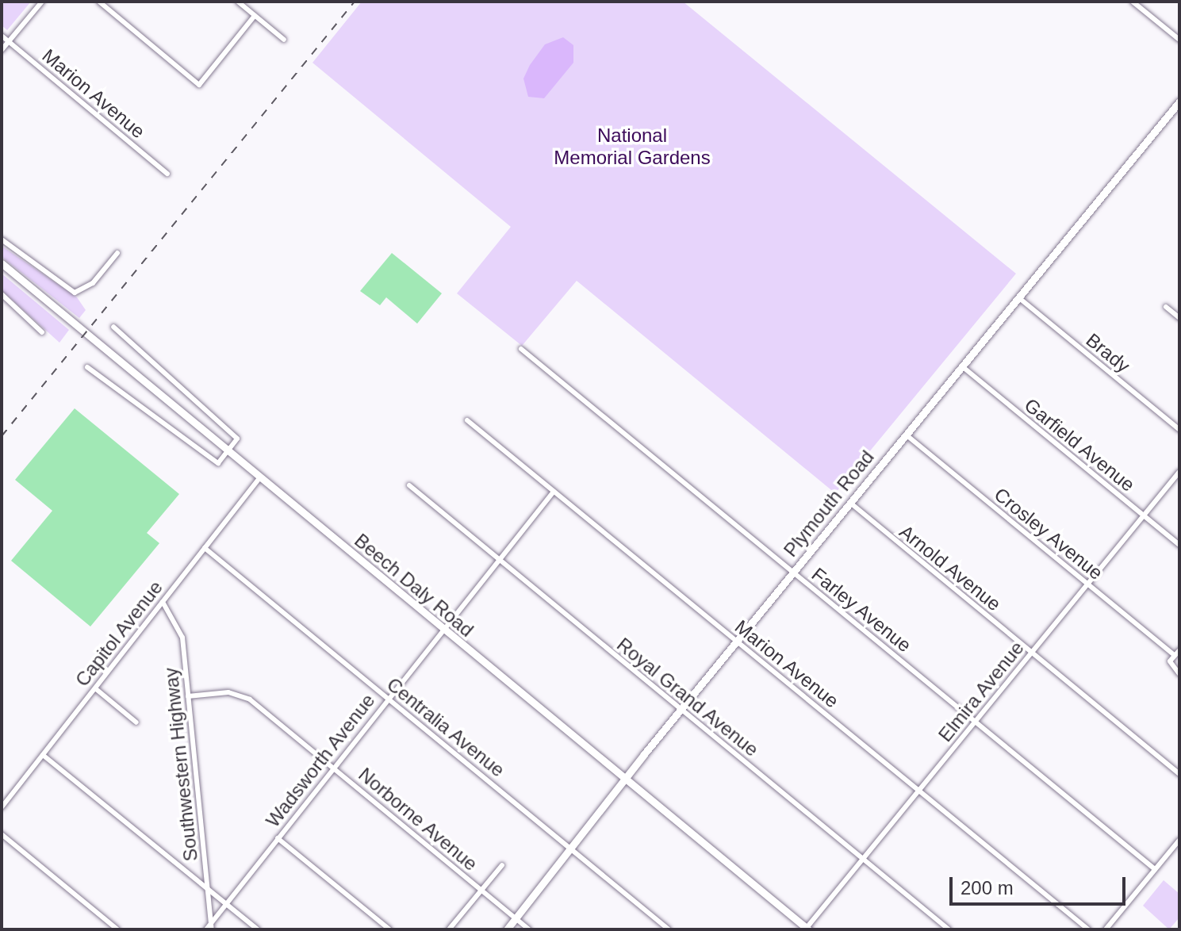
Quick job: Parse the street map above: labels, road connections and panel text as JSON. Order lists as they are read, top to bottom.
{
  "streets": {
    "main road": ["Plymouth Road", "Beech Daly Road"],
    "street": [
      "Marion Avenue",
      "Brady",
      "Garfield Avenue",
      "Crosley Avenue",
      "Arnold Avenue",
      "Farley Avenue",
      "Capitol Avenue",
      "Elmira Avenue",
      "Royal Grand Avenue",
      "Centralia Avenue",
      "Wadsworth Avenue",
      "Southwestern Highway",
      "Norborne Avenue"
    ]
  },
  "crossings": [
    ["Marion Avenue", "Plymouth Road"],
    ["Marion Avenue", "Elmira Avenue"],
    ["Marion Avenue", "Wadsworth Avenue"],
    ["Brady", "Plymouth Road"],
    ["Garfield Avenue", "Plymouth Road"],
    ["Garfield Avenue", "Elmira Avenue"],
    ["Plymouth Road", "Crosley Avenue"],
    ["Plymouth Road", "Arnold Avenue"],
    ["Plymouth Road", "Beech Daly Road"],
    ["Plymouth Road", "Farley Avenue"],
    ["Plymouth Road", "Royal Grand Avenue"],
    ["Plymouth Road", "Centralia Avenue"],
    ["Plymouth Road", "Norborne Avenue"],
    ["Crosley Avenue", "Elmira Avenue"],
    ["Arnold Avenue", "Elmira Avenue"],
    ["Beech Daly Road", "Capitol Avenue"],
    ["Beech Daly Road", "Elmira Avenue"],
    ["Beech Daly Road", "Wadsworth Avenue"],
    ["Farley Avenue", "Elmira Avenue"],
    ["Capitol Avenue", "Centralia Avenue"],
    ["Capitol Avenue", "Southwestern Highway"],
    ["Elmira Avenue", "Royal Grand Avenue"],
    ["Royal Grand Avenue", "Wadsworth Avenue"],
    ["Centralia Avenue", "Wadsworth Avenue"],
    ["Wadsworth Avenue", "Southwestern Highway"],
    ["Wadsworth Avenue", "Norborne Avenue"],
    ["Southwestern Highway", "Norborne Avenue"]
  ],
  "parks": ["National Memorial Gardens"],
  "scale_bar": "200 m"
}
